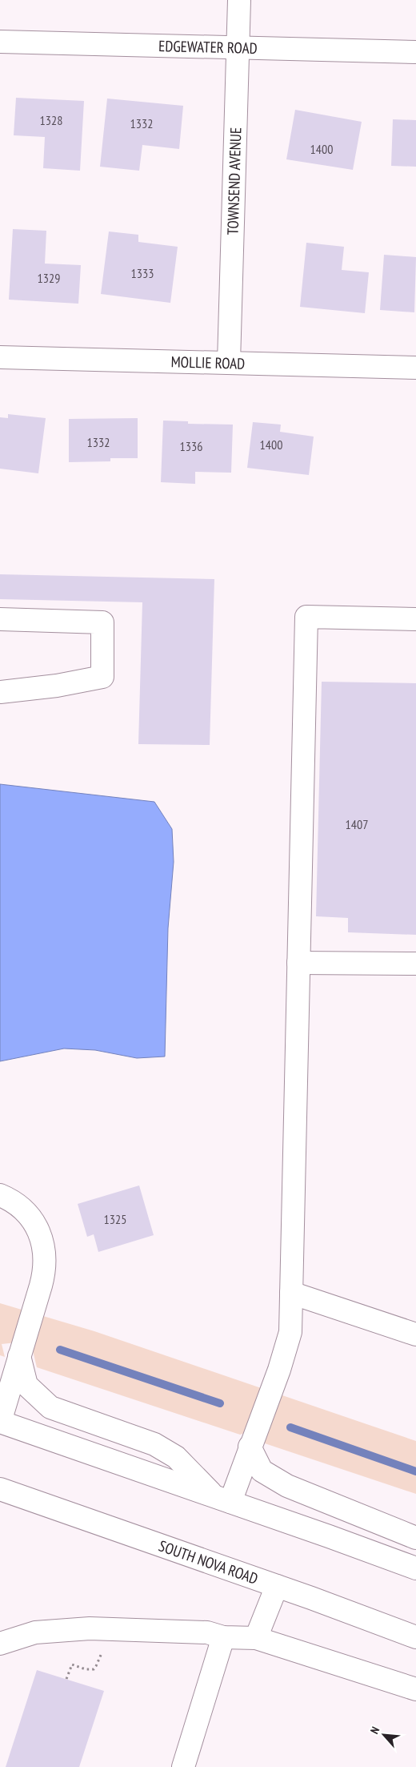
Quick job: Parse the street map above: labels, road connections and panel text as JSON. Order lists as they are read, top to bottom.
{
  "streets": {
    "main road": [
      "EDGEWATER ROAD",
      "TOWNSEND AVENUE",
      "MOLLIE ROAD",
      "SOUTH NOVA ROAD"
    ]
  },
  "crossings": [
    ["EDGEWATER ROAD", "TOWNSEND AVENUE"],
    ["TOWNSEND AVENUE", "MOLLIE ROAD"]
  ],
  "house_numbers": [
    "1328",
    "1332",
    "1400",
    "1333",
    "1329",
    "1332",
    "1400",
    "1336",
    "1407",
    "1325"
  ],
  "north": "top left"
}
